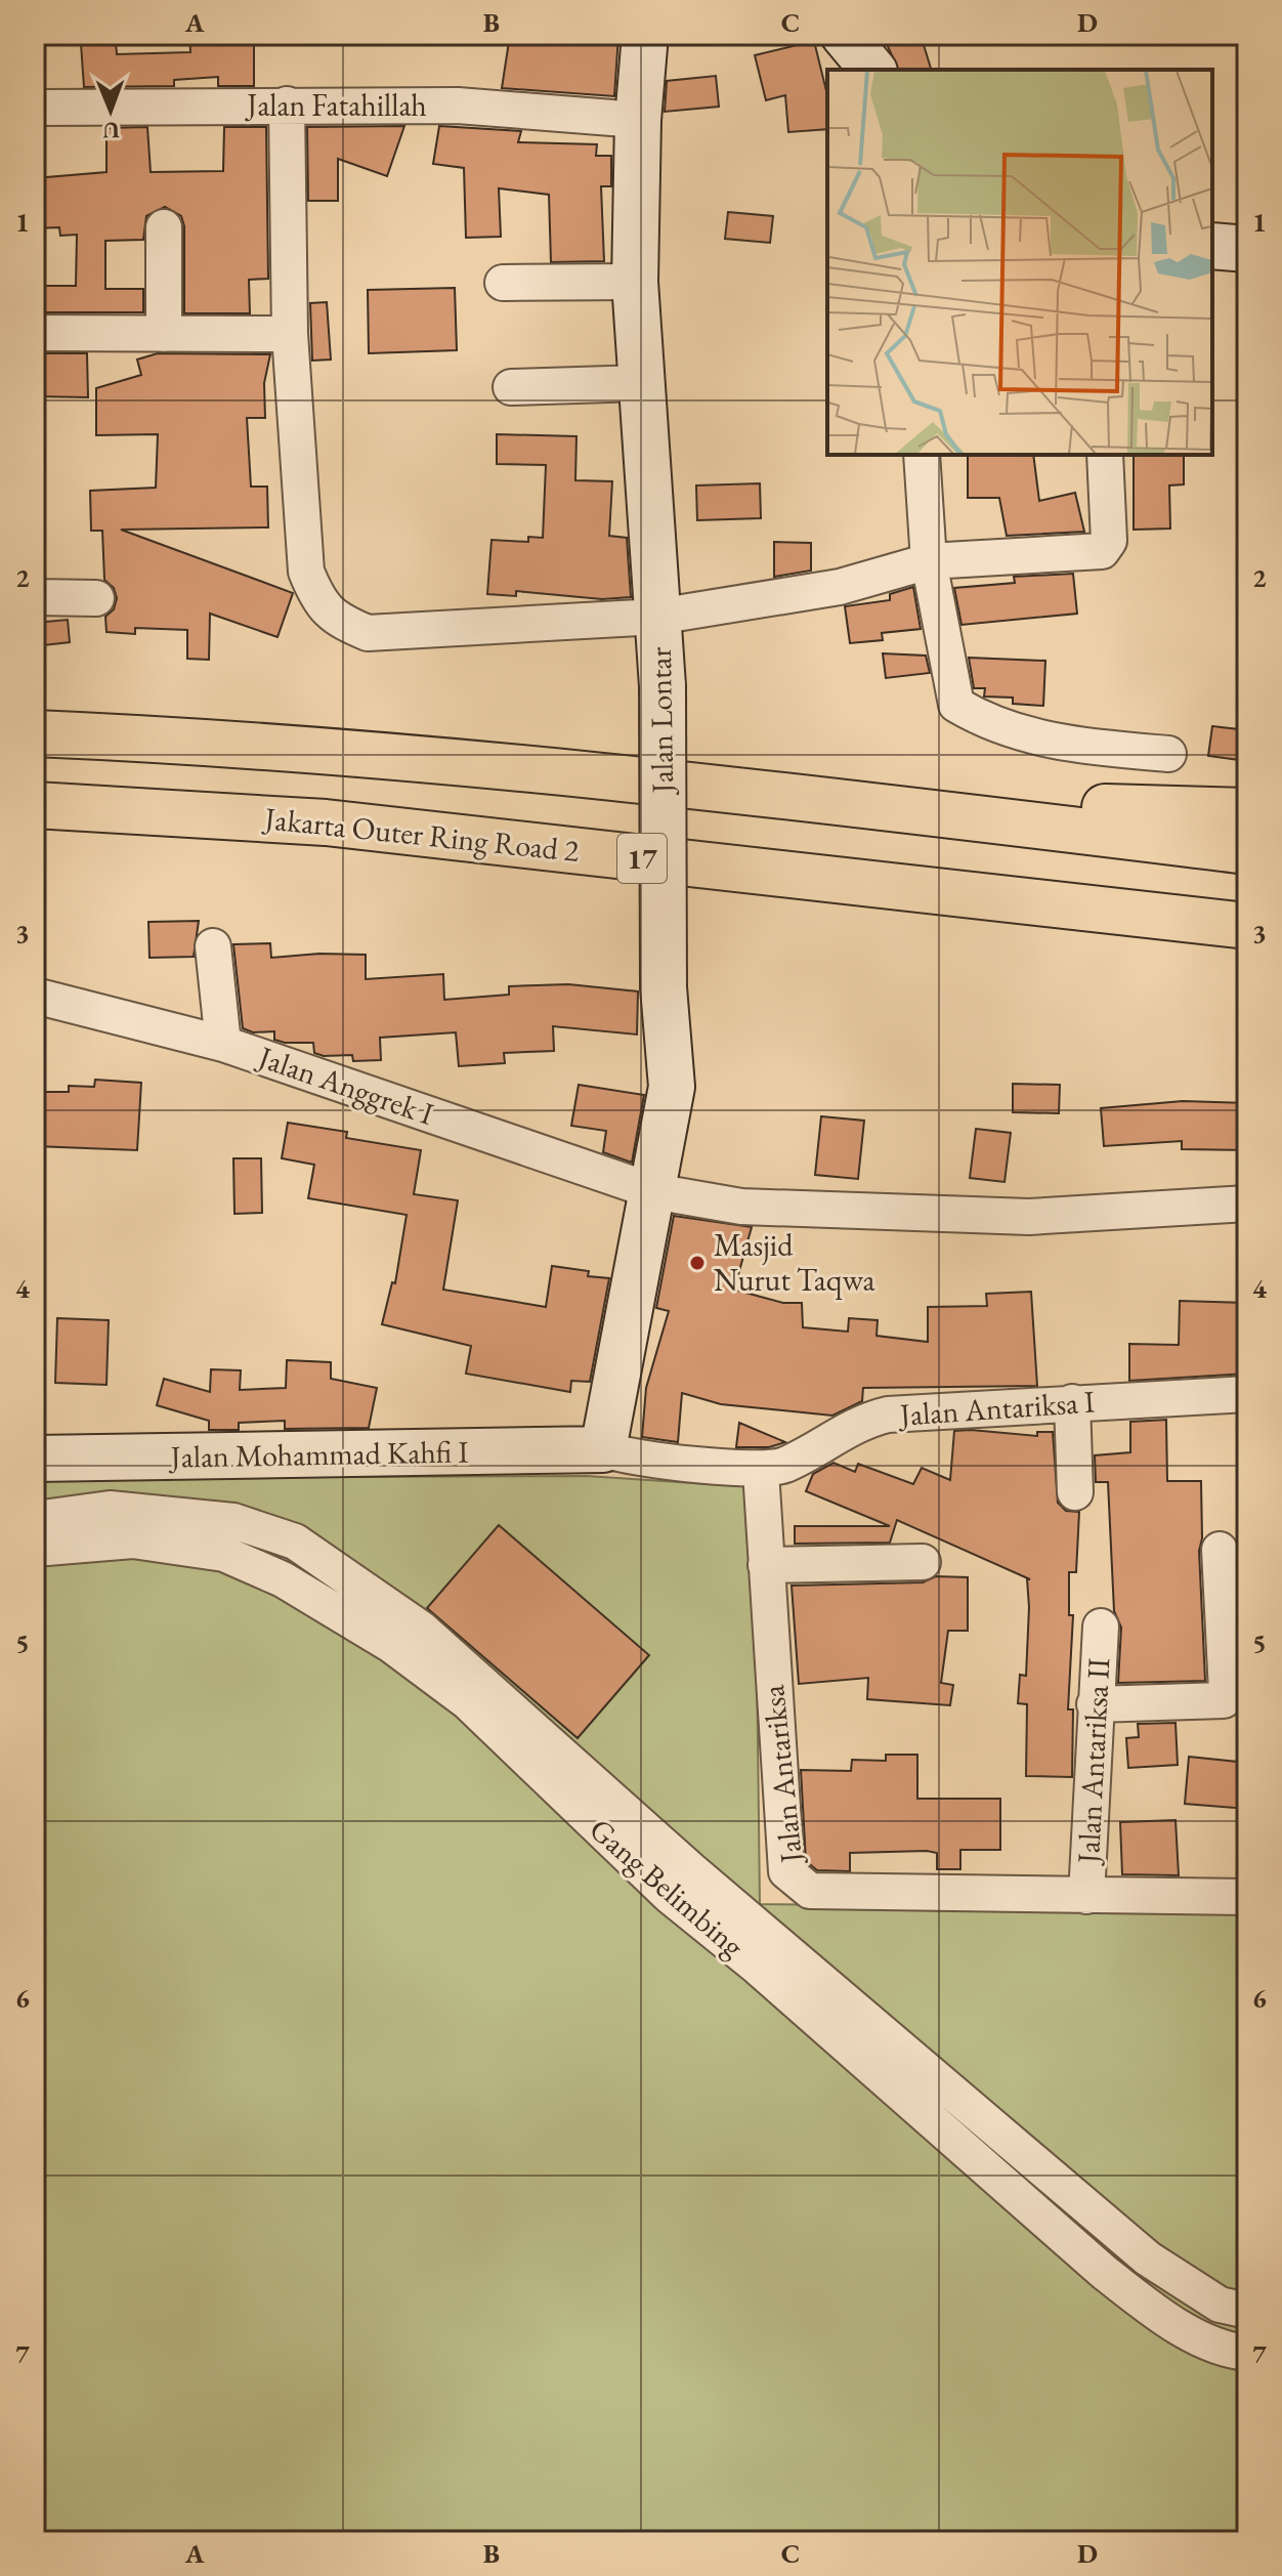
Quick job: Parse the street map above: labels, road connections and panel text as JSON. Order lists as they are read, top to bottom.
{
  "streets": {
    "highway": ["Jakarta Outer Ring Road 2", "17"],
    "street": [
      "Jalan Fatahillah",
      "Jalan Lontar",
      "Jalan Anggrek I",
      "Jalan Antariksa I",
      "Jalan Mohammad Kahfi I",
      "Jalan Antariksa II",
      "Jalan Antariksa",
      "Gang Belimbing"
    ]
  },
  "crossings": [
    ["Jalan Fatahillah", "Jalan Lontar"],
    ["Jalan Lontar", "Jalan Anggrek I"],
    ["Jalan Lontar", "Jalan Mohammad Kahfi I"],
    ["Jalan Antariksa I", "Jalan Antariksa"],
    ["Jalan Antariksa II", "Jalan Antariksa"]
  ],
  "places": ["Masjid Nurut Taqwa"],
  "north": "bottom",
  "grid": {
    "columns": [
      "A",
      "B",
      "C",
      "D"
    ],
    "rows": [
      "1",
      "2",
      "3",
      "4",
      "5",
      "6",
      "7"
    ]
  }
}
